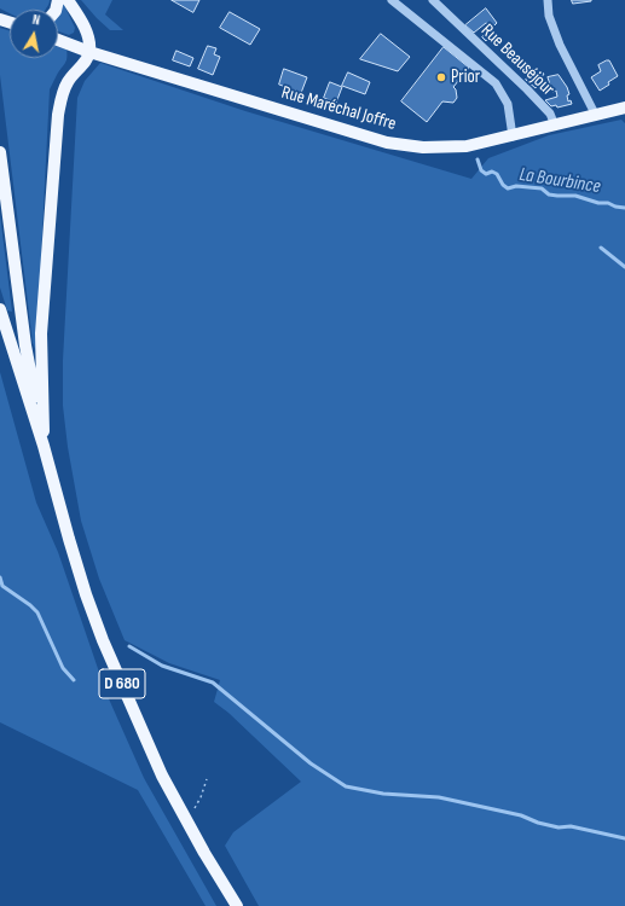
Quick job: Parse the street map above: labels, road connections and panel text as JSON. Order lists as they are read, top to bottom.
{
  "streets": {
    "main road": ["Rue Maréchal Joffre", "D 680"],
    "street": ["Rue Beauséjour"]
  },
  "crossings": [
    ["Rue Beauséjour", "Rue Maréchal Joffre"]
  ],
  "water": ["La Bourbince"],
  "places": ["Prior"],
  "north": "top"
}
